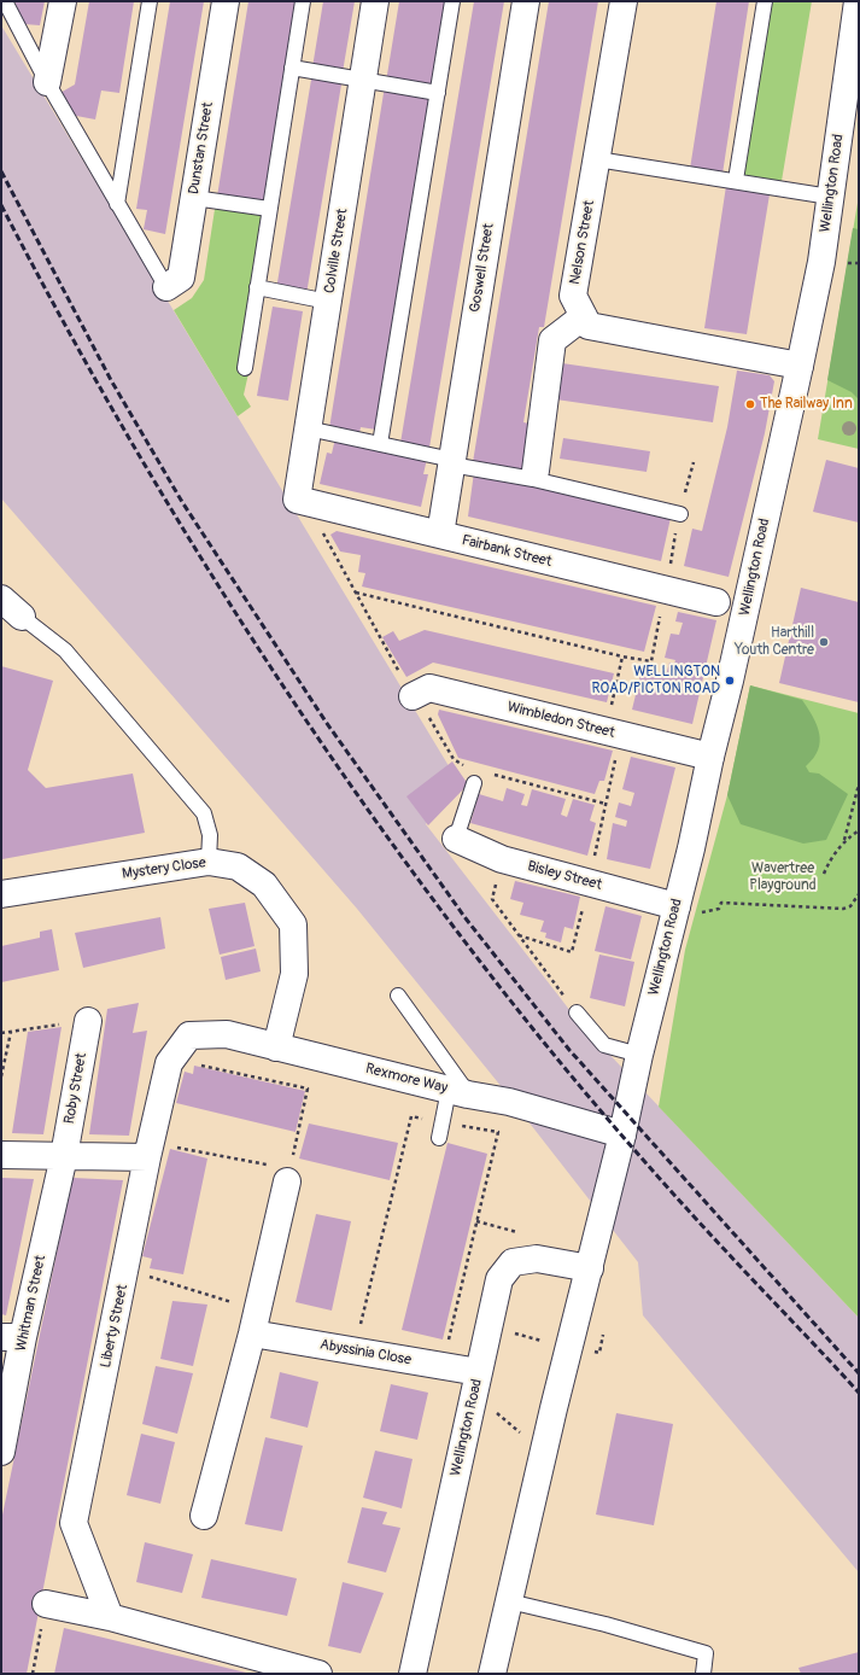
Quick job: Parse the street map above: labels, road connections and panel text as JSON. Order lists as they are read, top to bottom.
{
  "streets": {
    "street": [
      "Dunstan Street",
      "Wellington Road",
      "Nelson Street",
      "Colville Street",
      "Goswell Street",
      "Fairbank Street",
      "Wimbledon Street",
      "Mystery Close",
      "Bisley Street",
      "Rexmore Way",
      "Roby Street",
      "Whitman Street",
      "Liberty Street",
      "Abyssinia Close"
    ]
  },
  "crossings": [
    ["Wellington Road", "Nelson Street"],
    ["Wellington Road", "Wimbledon Street"],
    ["Wellington Road", "Bisley Street"],
    ["Wellington Road", "Rexmore Way"],
    ["Wellington Road", "Abyssinia Close"],
    ["Colville Street", "Fairbank Street"],
    ["Goswell Street", "Fairbank Street"],
    ["Mystery Close", "Rexmore Way"],
    ["Rexmore Way", "Liberty Street"],
    ["Roby Street", "Whitman Street"]
  ],
  "parks": ["Wavertree Playground"],
  "places": ["The Railway Inn", "Harthill Youth Centre", "WELLINGTON ROAD/PICTON ROAD"]
}
